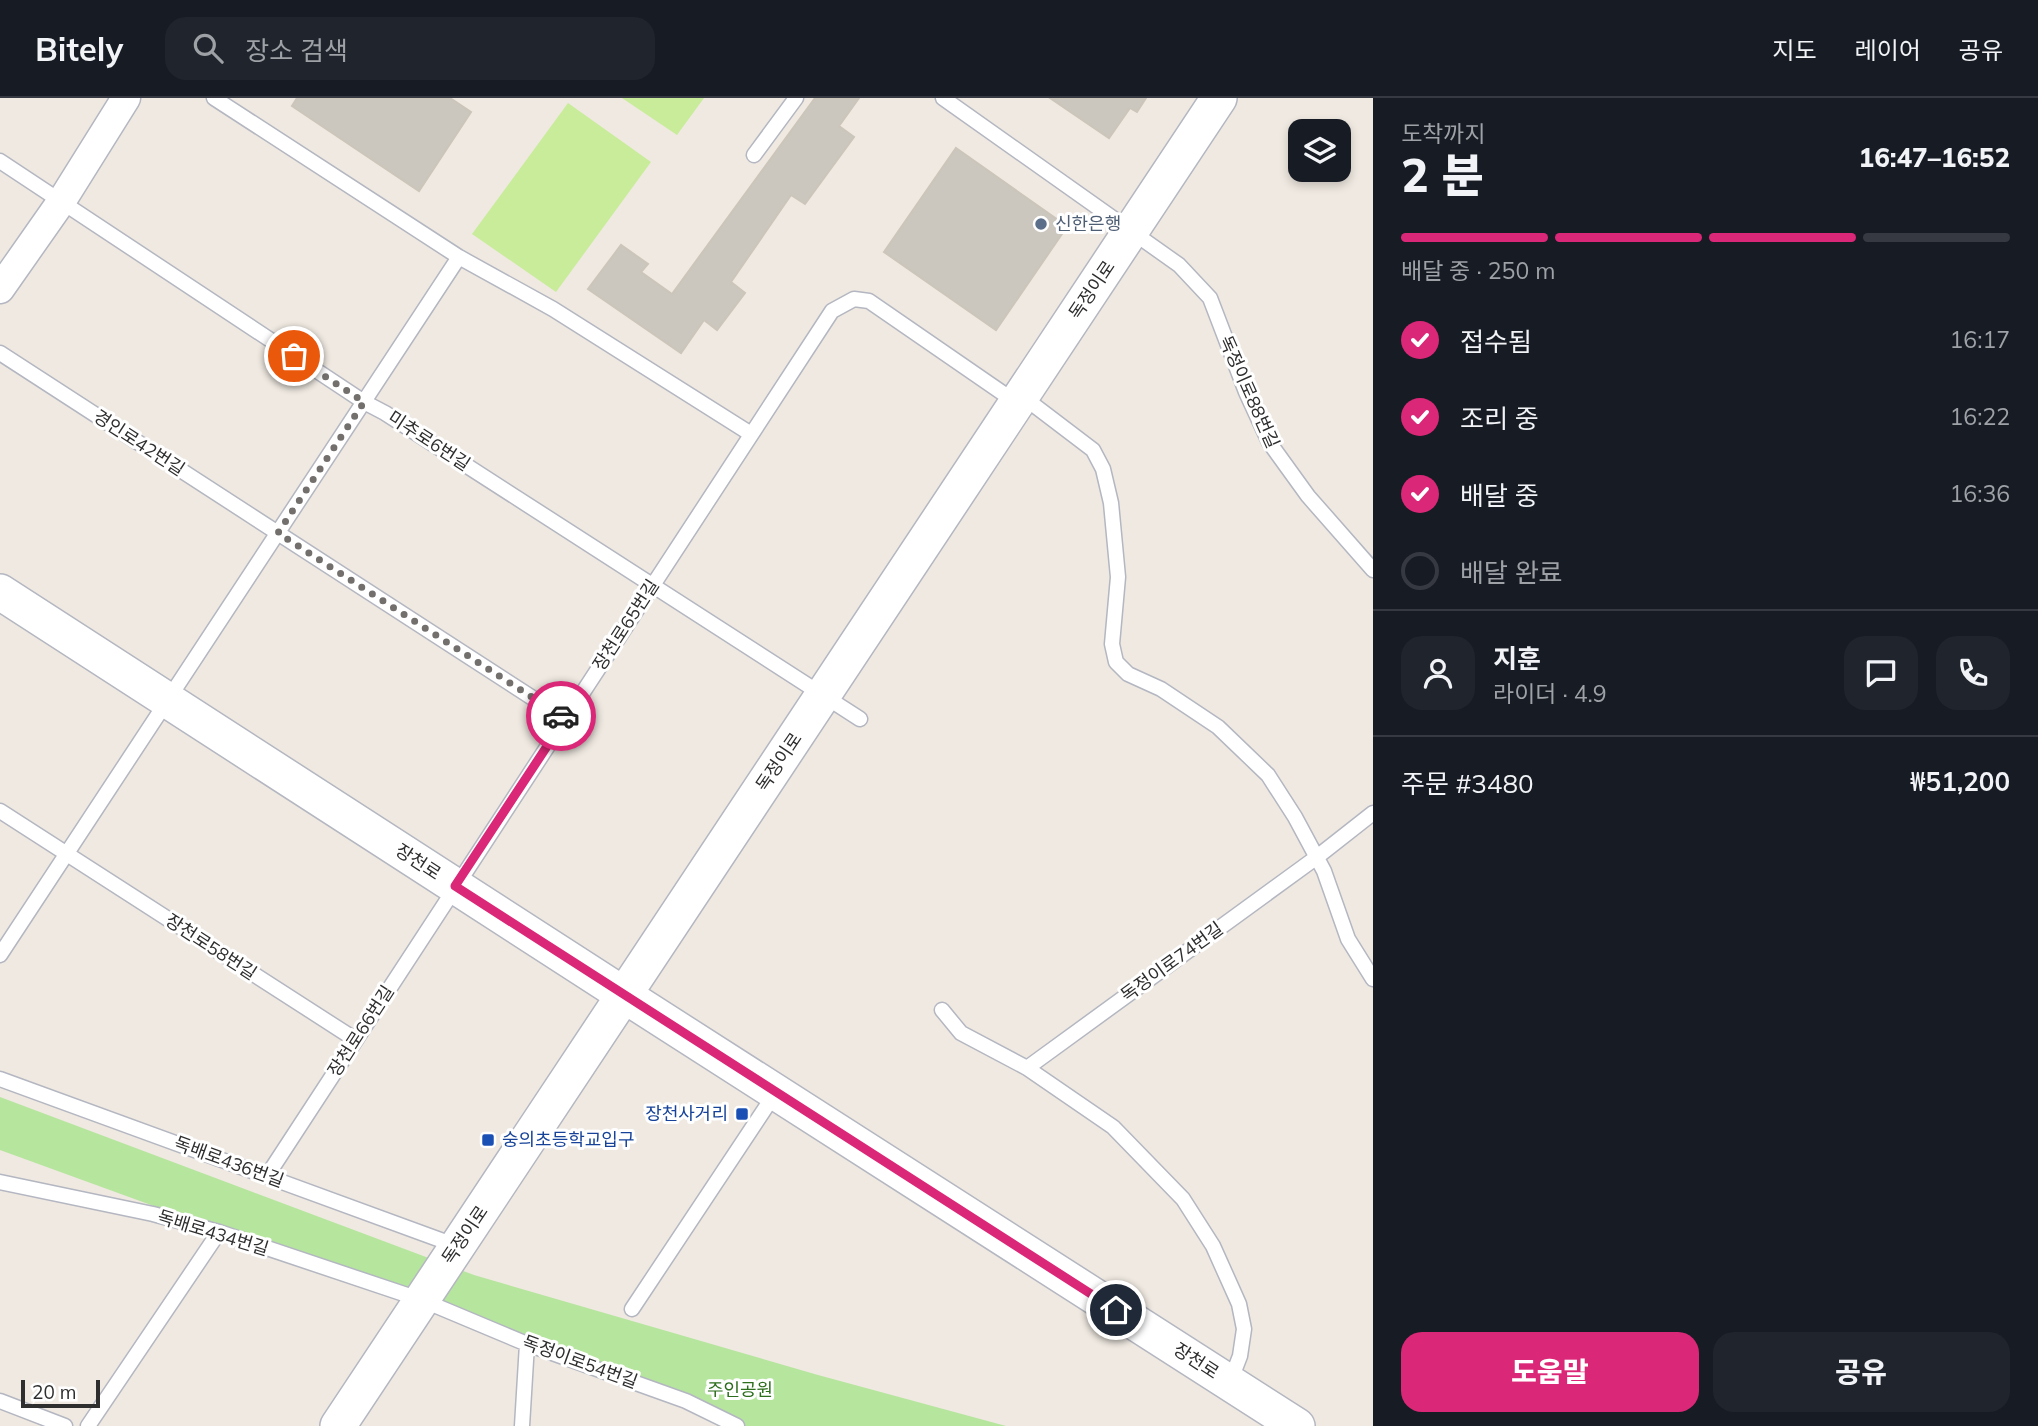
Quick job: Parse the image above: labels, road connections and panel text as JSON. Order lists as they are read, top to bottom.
{
  "streets": {
    "street": ["독정이로", "장천로"],
    "lane": [
      "독정이로88번길",
      "미추로6번길",
      "경인로42번길",
      "장천로65번길",
      "장천로58번길",
      "독정이로74번길",
      "장천로66번길",
      "독배로436번길",
      "독배로434번길",
      "독정이로54번길"
    ]
  },
  "crossings": [
    ["독정이로", "독정이로88번길"],
    ["독정이로", "미추로6번길"],
    ["독정이로", "장천로65번길"],
    ["독정이로", "장천로"],
    ["독정이로", "독배로436번길"],
    ["독정이로", "독배로434번길"],
    ["독정이로", "독정이로54번길"],
    ["미추로6번길", "장천로65번길"],
    ["경인로42번길", "장천로65번길"],
    ["장천로65번길", "장천로"],
    ["장천로65번길", "독정이로74번길"],
    ["장천로65번길", "장천로66번길"],
    ["장천로", "장천로66번길"],
    ["장천로58번길", "장천로66번길"],
    ["장천로66번길", "독배로436번길"],
    ["독배로434번길", "독정이로54번길"]
  ],
  "parks": ["주인공원"],
  "places": {
    "other": ["신한은행"],
    "transit": ["장천사거리", "숭의초등학교입구"]
  },
  "scale_bar": "20 m",
  "page": {
    "header": "Bitely",
    "search": "장소 검색",
    "nav": ["지도", "레이어", "공유"],
    "heading": ["2 분", "도착까지", "16:47–16:52"],
    "panel": [
      "지훈",
      "라이더 · 4.9",
      "주문 #3480",
      "₩51,200"
    ],
    "bar": "배달 중 · 250 m",
    "list": [
      ["접수됨", "16:17"],
      ["조리 중", "16:22"],
      ["배달 중", "16:36"],
      "배달 완료"
    ],
    "buttons": ["도움말", "공유"],
    "scale": "20 m"
  }
}
